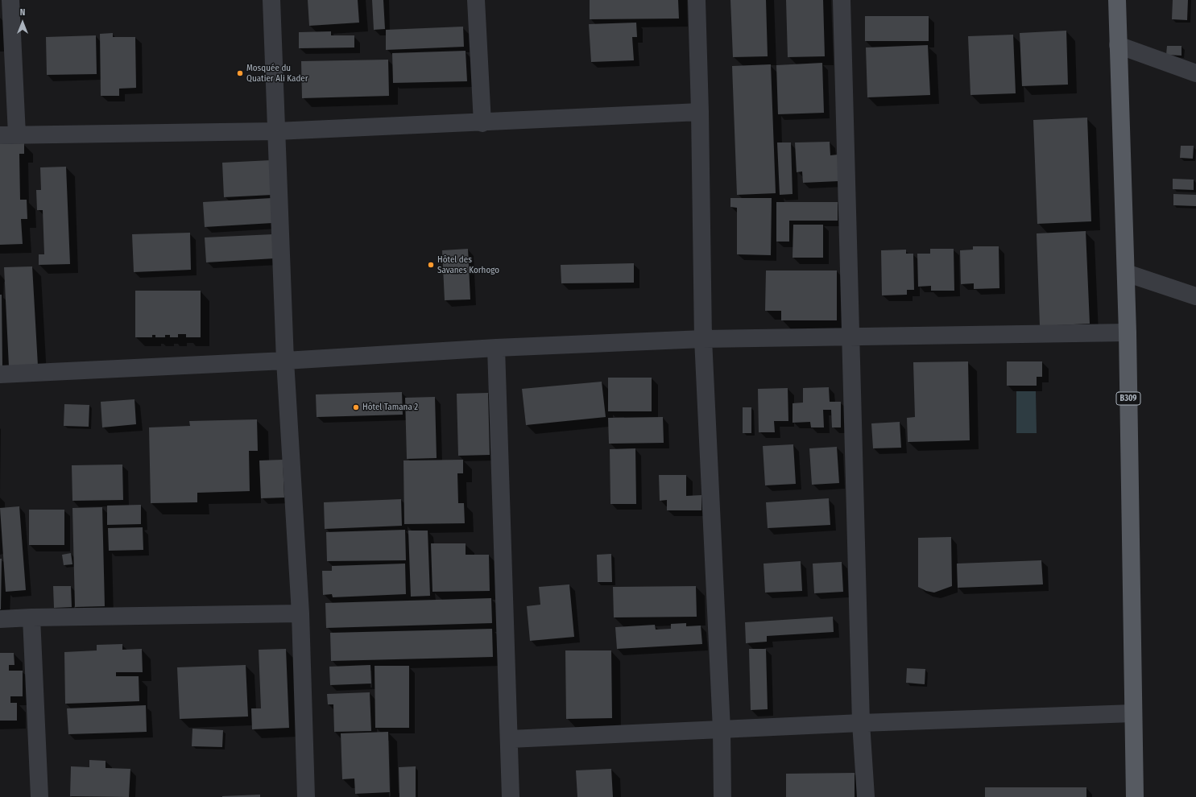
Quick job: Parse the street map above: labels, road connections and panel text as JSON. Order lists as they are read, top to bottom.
{
  "streets": {
    "main road": ["B309"]
  },
  "places": ["Mosquée du Quatier Ali Kader", "Hôtel des Savanes Korhogo", "Hôtel Tamana 2"],
  "north": "top"
}
